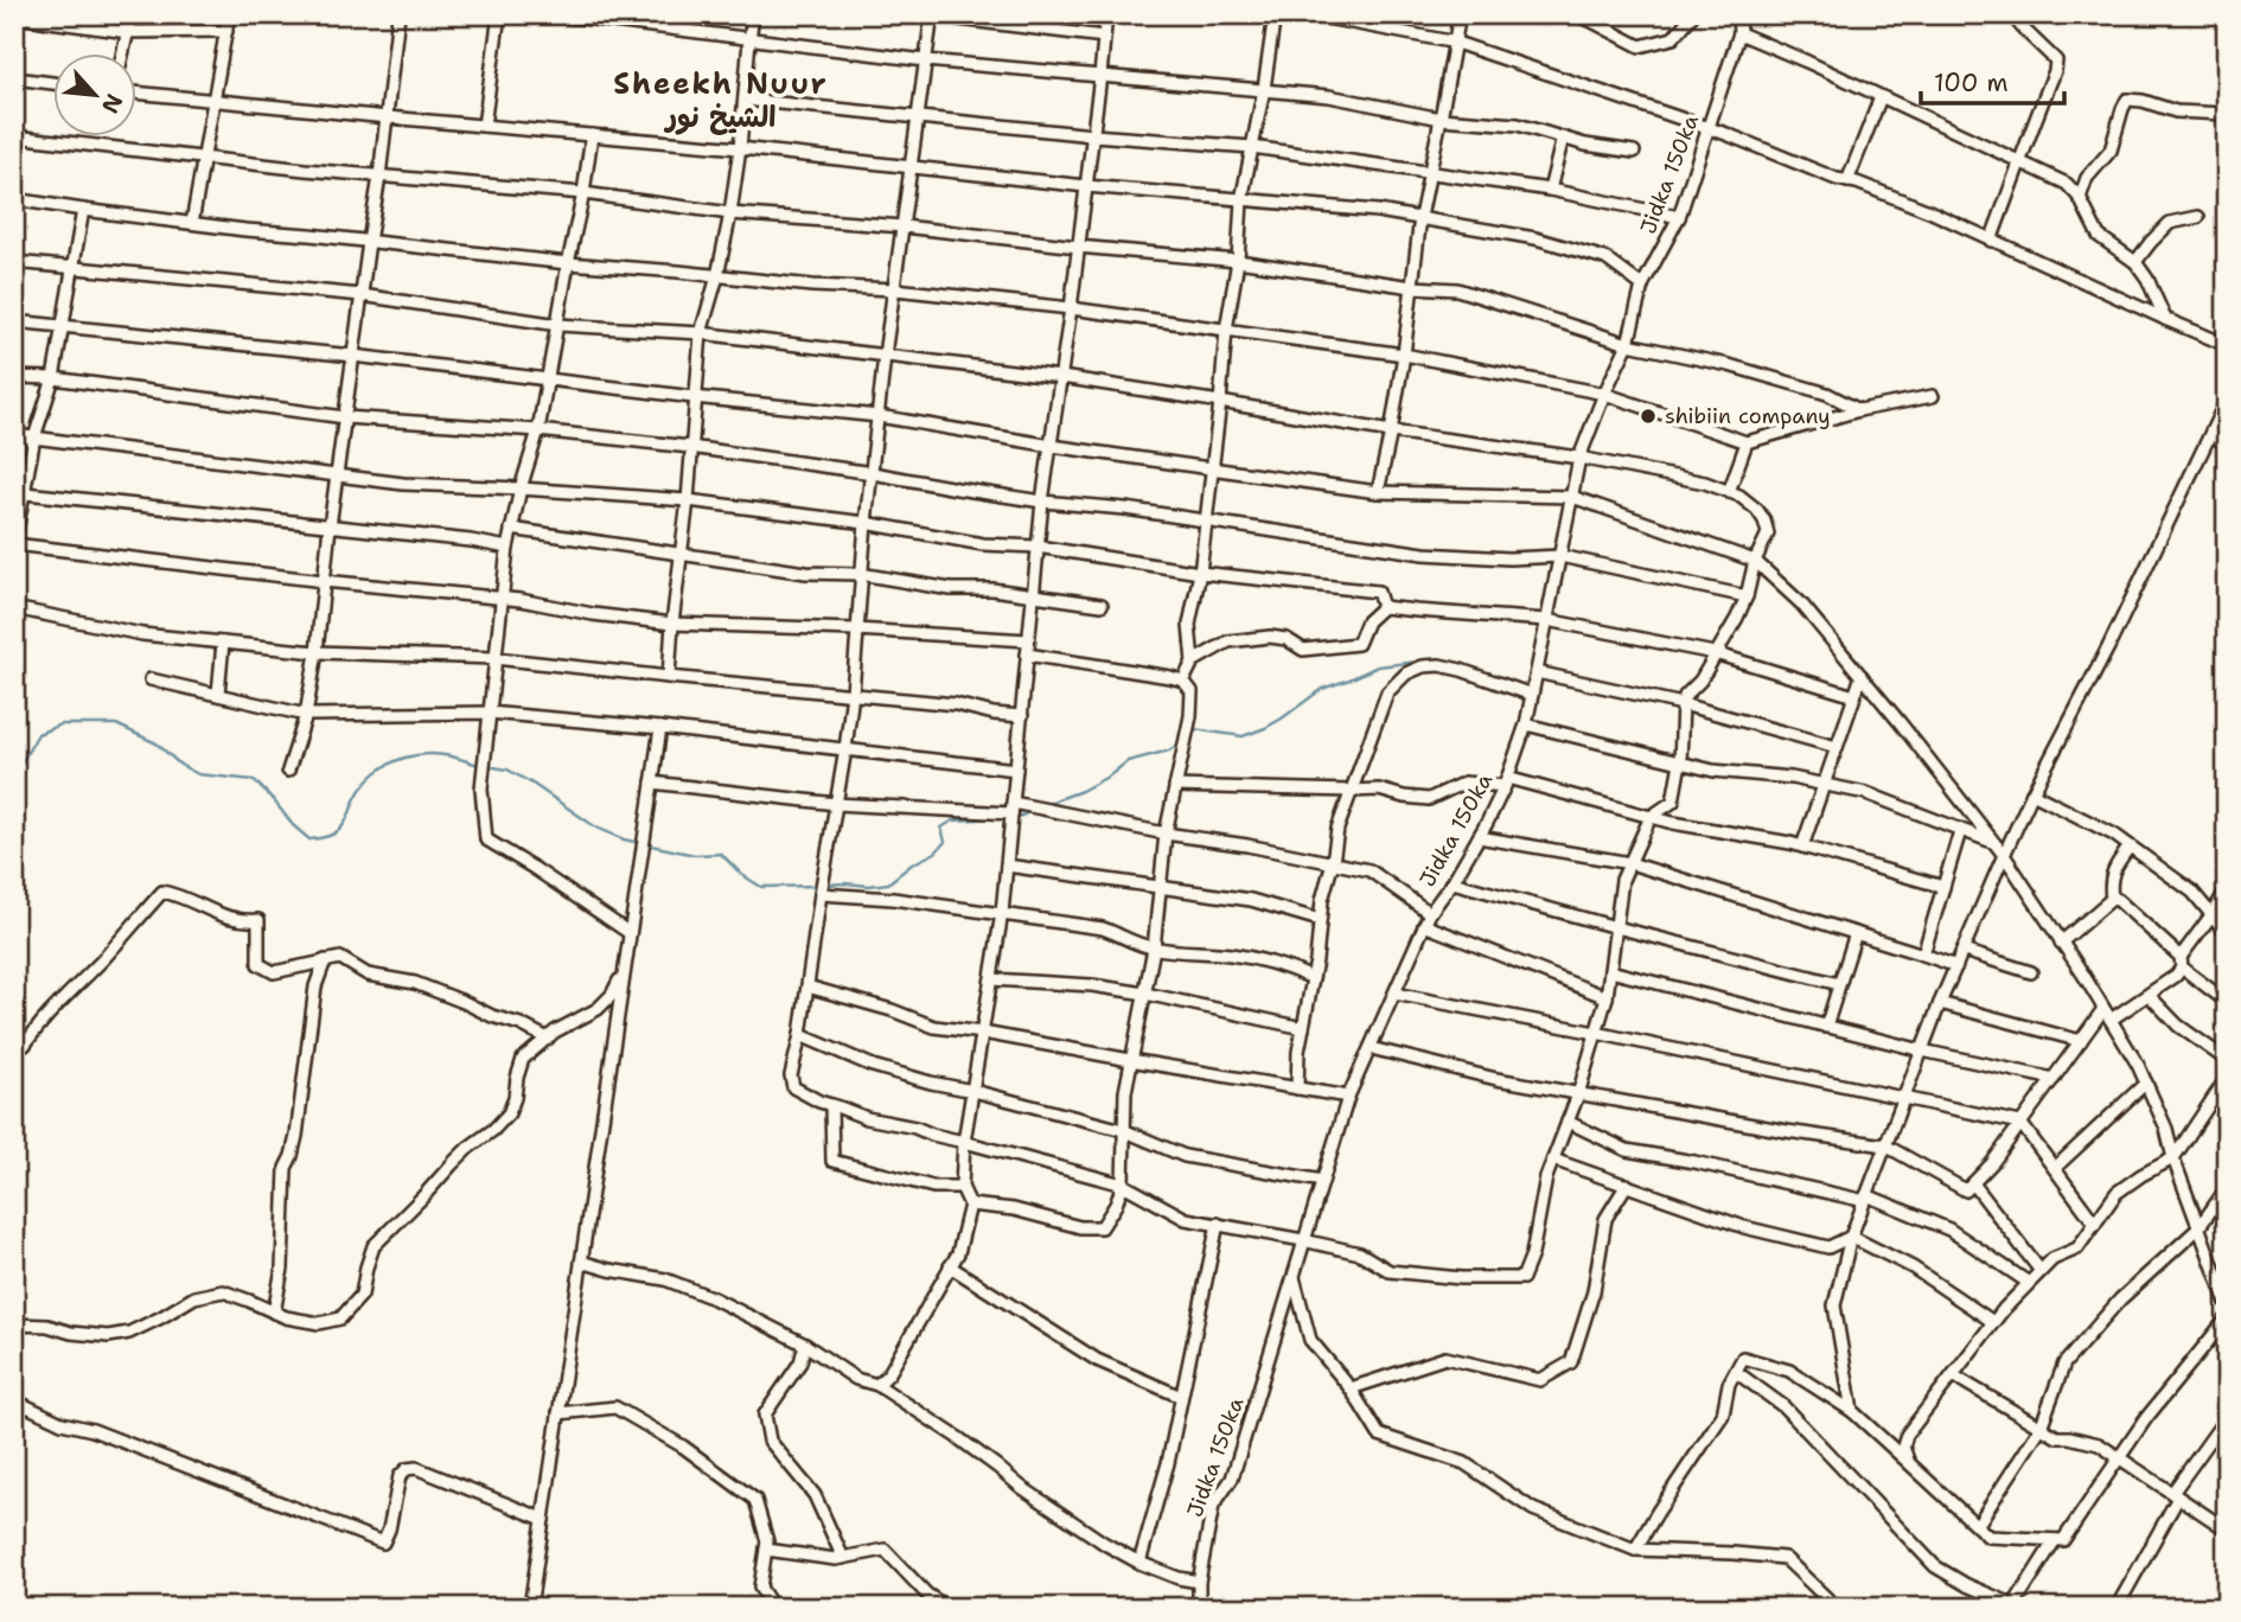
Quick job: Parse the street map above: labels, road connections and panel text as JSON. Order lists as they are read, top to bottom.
{
  "streets": {
    "street": ["Jidka 150ka"]
  },
  "districts": ["Sheekh Nuur الشيخ نور"],
  "places": ["shibiin company"],
  "scale_bar": "100 m",
  "north": "bottom right"
}
